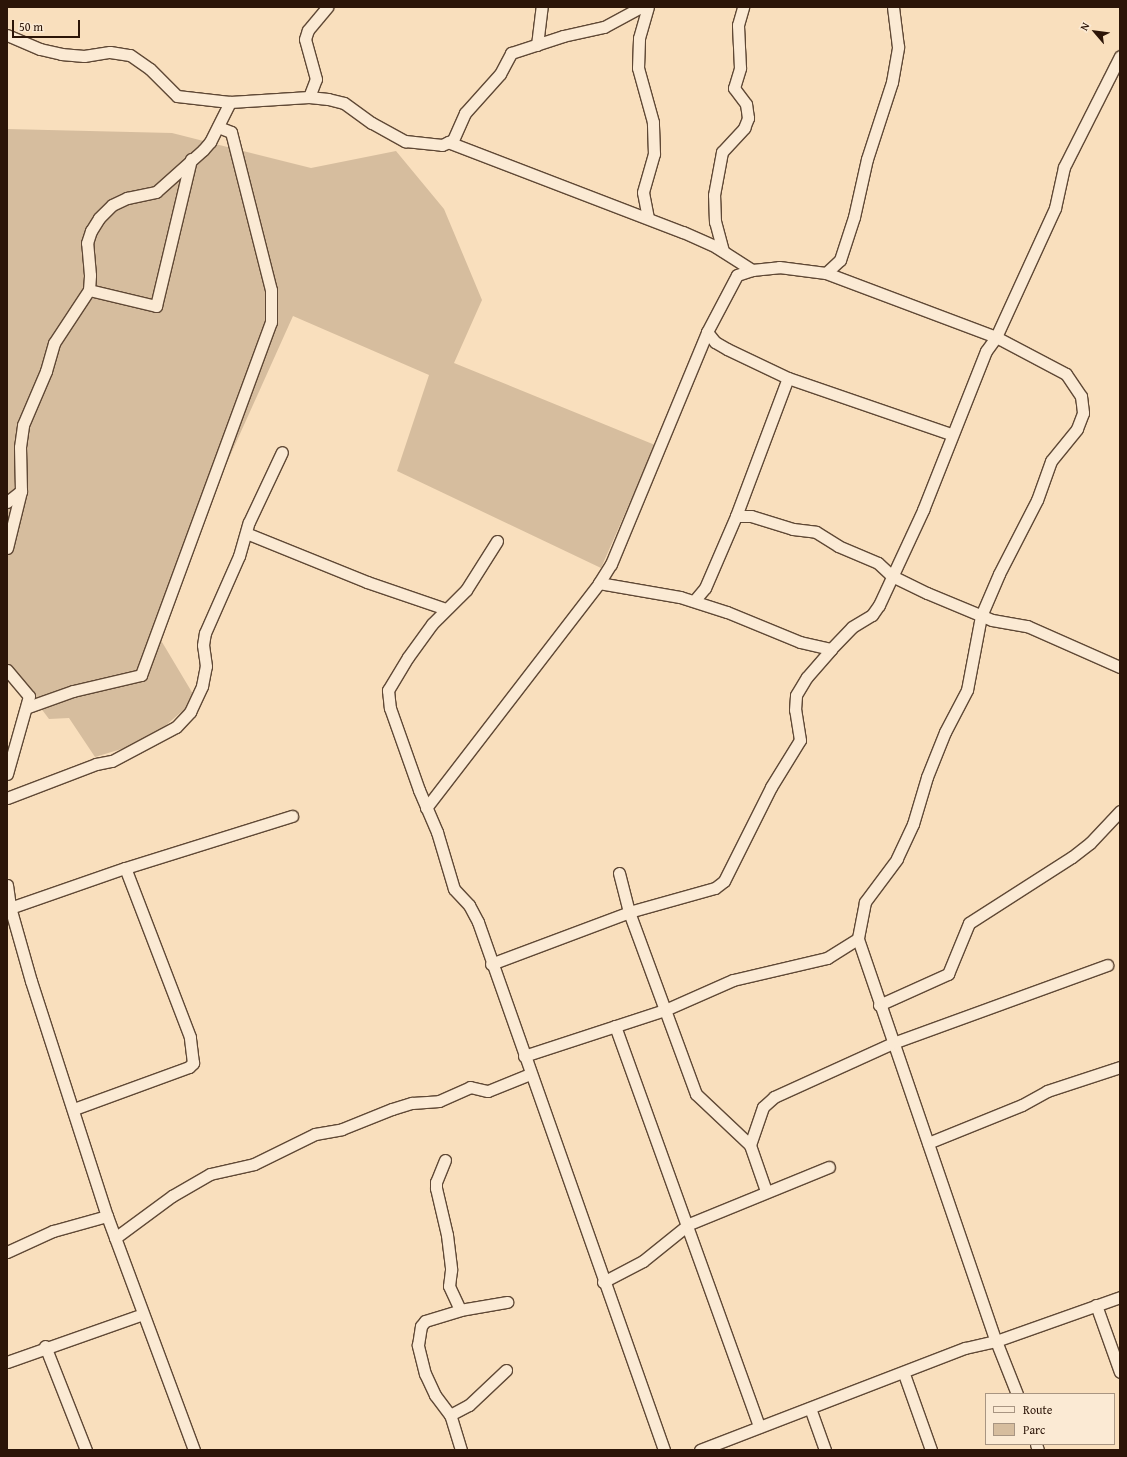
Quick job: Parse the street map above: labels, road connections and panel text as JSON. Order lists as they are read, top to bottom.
{
  "legend": ["Route", "Parc"],
  "scale_bar": "50 m",
  "north": "top left"
}
